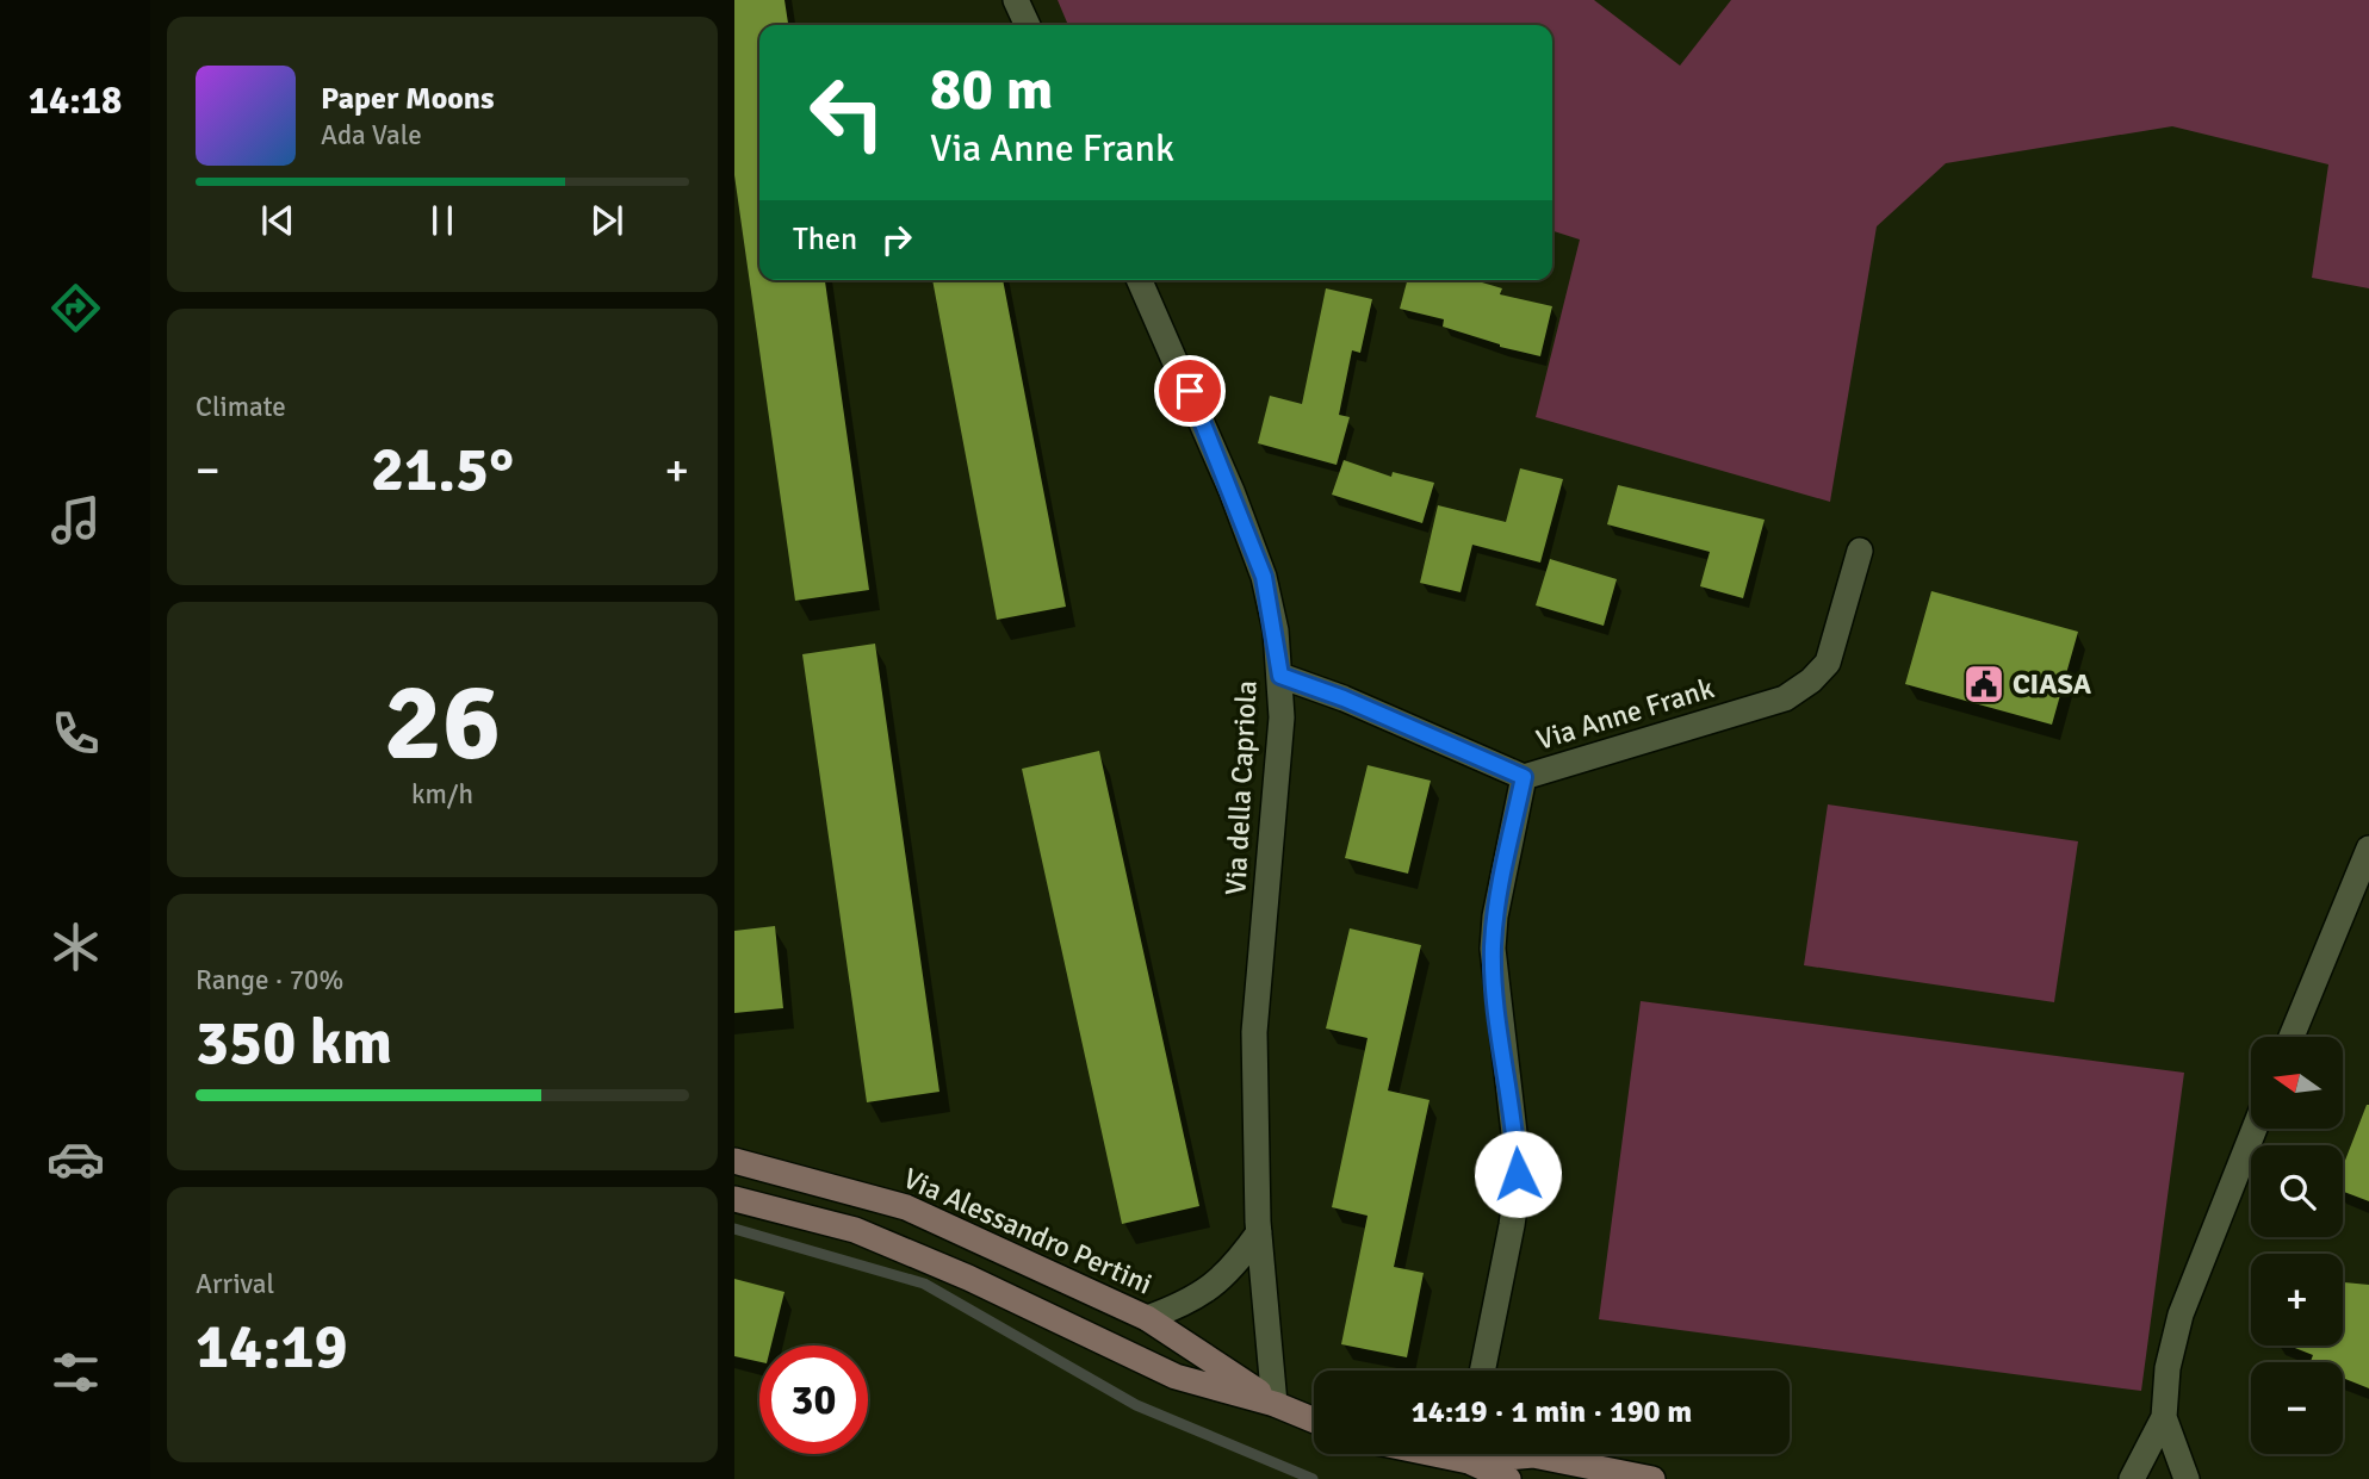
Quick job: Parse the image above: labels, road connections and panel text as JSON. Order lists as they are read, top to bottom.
{
  "streets": {
    "street": ["Via Anne Frank", "Via della Capriola", "Via Alessandro Pertini"]
  },
  "crossings": [
    ["Via Anne Frank", "Via della Capriola"],
    ["Via della Capriola", "Via Alessandro Pertini"]
  ],
  "places": {
    "public building": ["CIASA"]
  },
  "north": "left",
  "page": {
    "tabs": "14:18",
    "turn": ["80 m", "Via Anne Frank"],
    "song": ["Paper Moons", "Ada Vale"],
    "then": "Then",
    "tile": [
      "Climate",
      ["26", "km/h"],
      ["Range · 70%", "350 km"],
      ["Arrival", "14:19"]
    ],
    "heat": ["−", "21.5°", "+"],
    "map_buttons": ["+", "−"],
    "limit": "30",
    "trip": "14:19 · 1 min · 190 m"
  }
}
